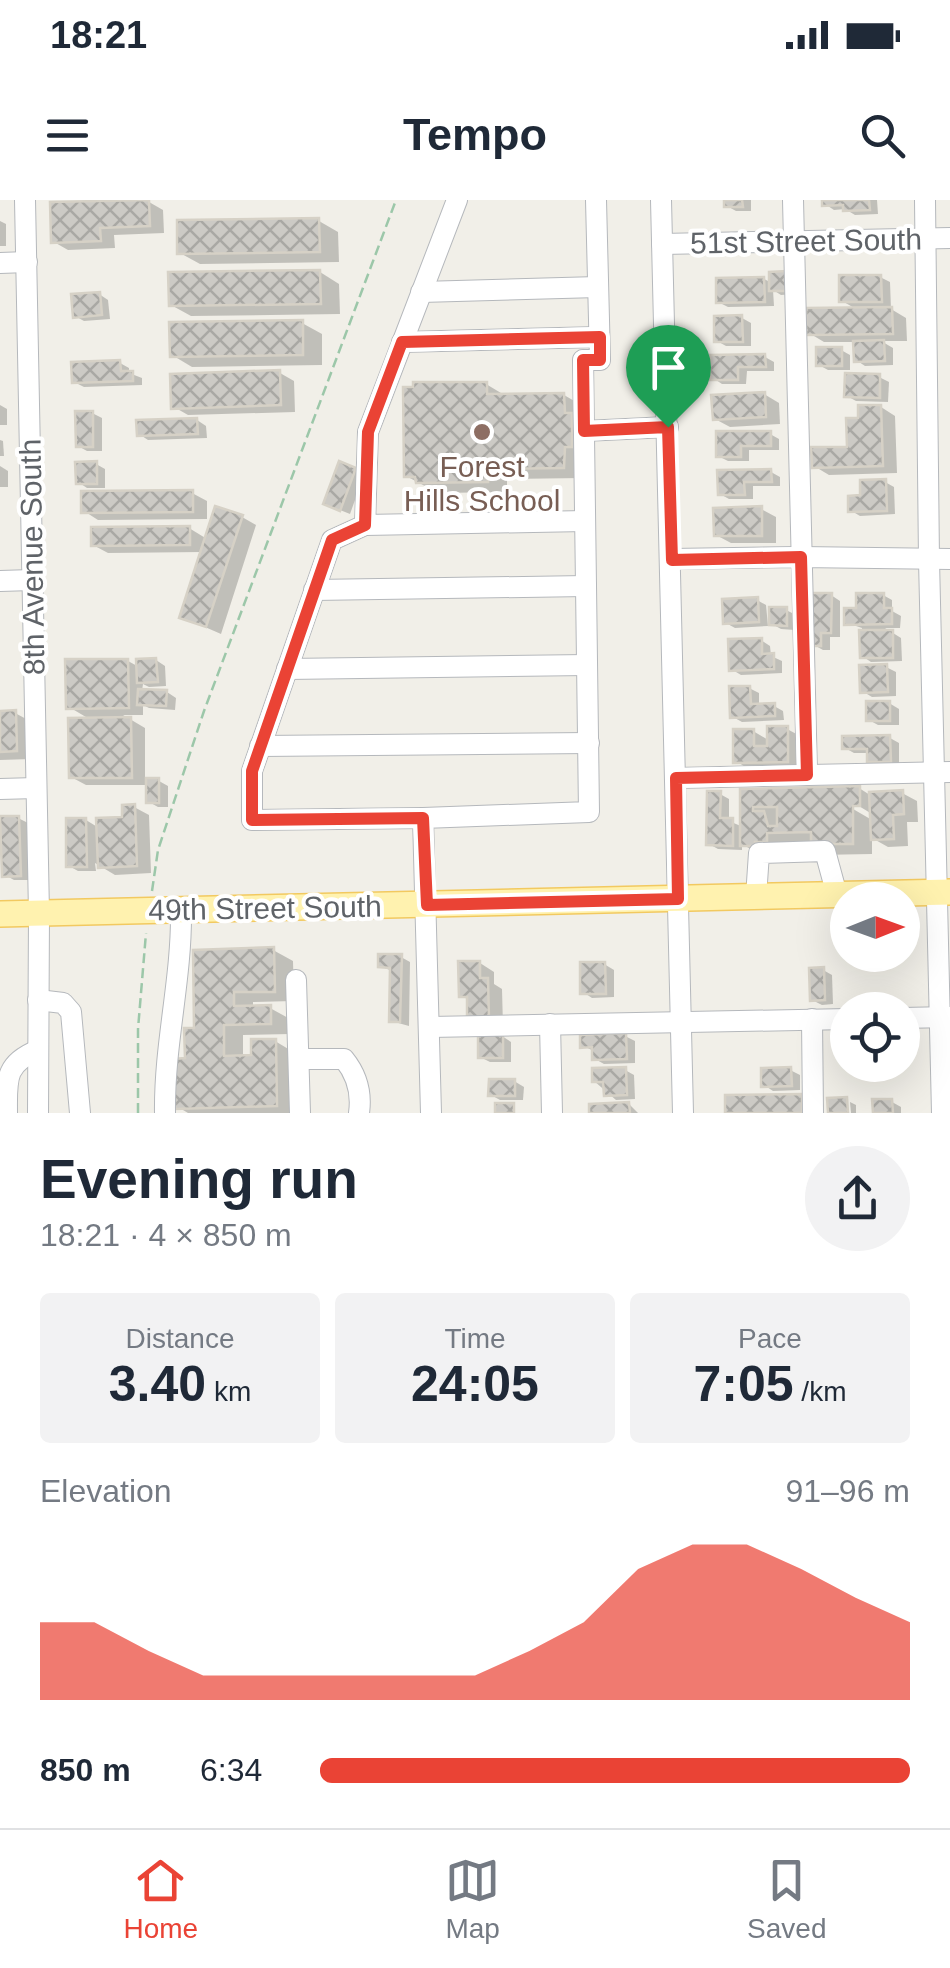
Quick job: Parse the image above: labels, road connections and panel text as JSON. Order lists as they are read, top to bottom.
{
  "streets": {
    "main road": ["49th Street South"],
    "street": ["51st Street South", "8th Avenue South"]
  },
  "crossings": [
    ["8th Avenue South", "49th Street South"]
  ],
  "places": ["Forest Hills School"],
  "north": "right",
  "page": {
    "status": "18:21",
    "header": "Tempo",
    "heading": ["Evening run", "18:21 · 4 × 850 m"],
    "stats": [
      ["Distance", "3.40 km"],
      ["Time", "24:05"],
      ["Pace", "7:05 /km"]
    ],
    "chart": ["Elevation", "91–96 m"],
    "list": [
      {
        "name": "850 m",
        "note": "6:34"
      }
    ],
    "tabs": ["Home", "Map", "Saved"]
  }
}
